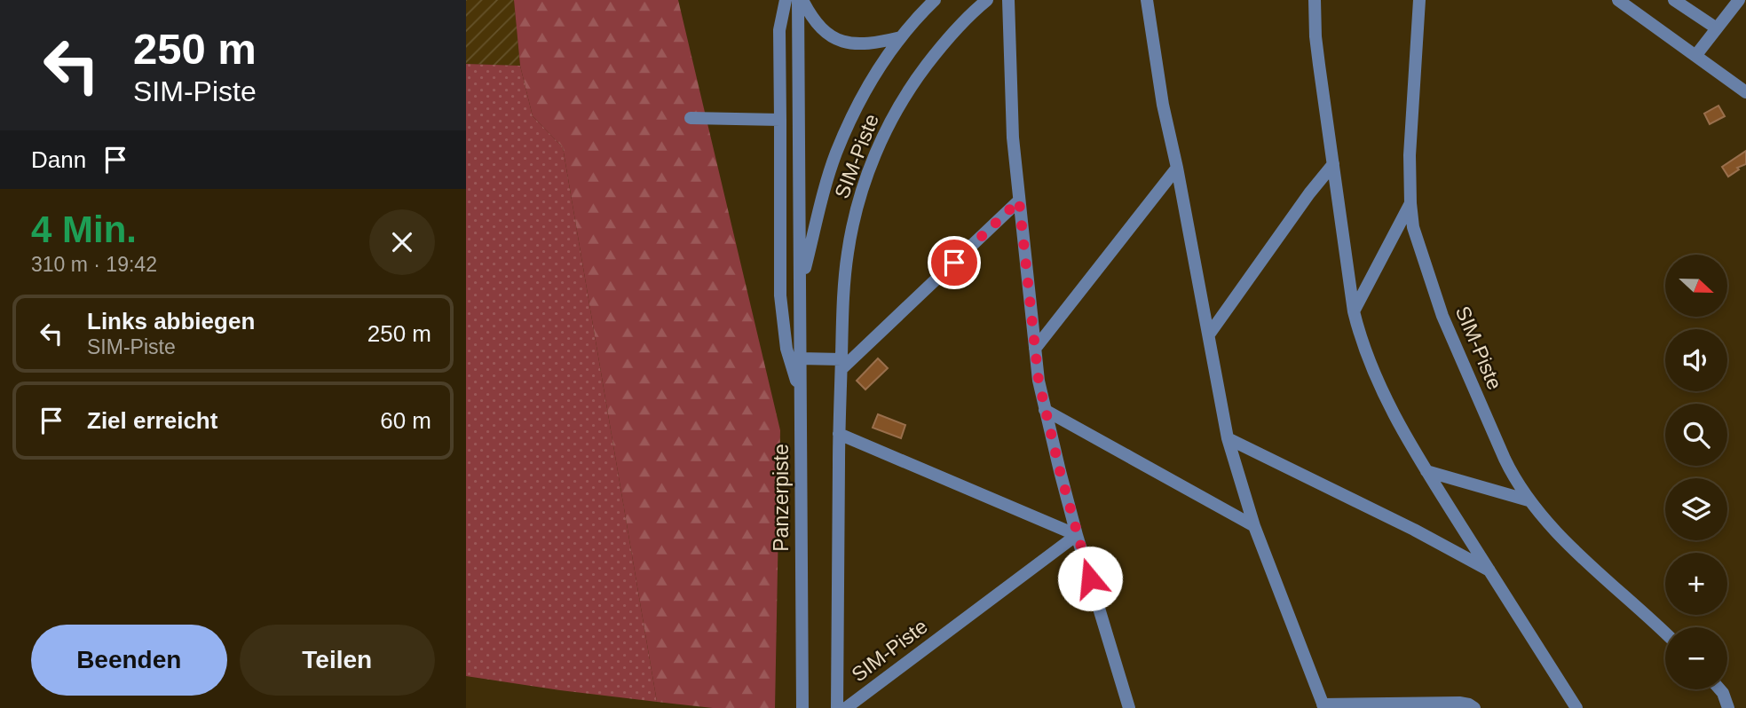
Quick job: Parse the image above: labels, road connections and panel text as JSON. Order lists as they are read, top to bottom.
{
  "streets": {
    "street": ["SIM-Piste", "Panzerpiste"]
  },
  "north": "right",
  "page": {
    "turn": ["250 m", "SIM-Piste"],
    "then": "Dann",
    "heading": ["4 Min.", "310 m · 19:42"],
    "map_buttons": ["+", "−"],
    "list": [
      {
        "name": "Links abbiegen",
        "note": "SIM-Piste",
        "value": "250 m"
      },
      {
        "name": "Ziel erreicht",
        "value": "60 m"
      }
    ],
    "buttons": ["Beenden", "Teilen"]
  }
}
